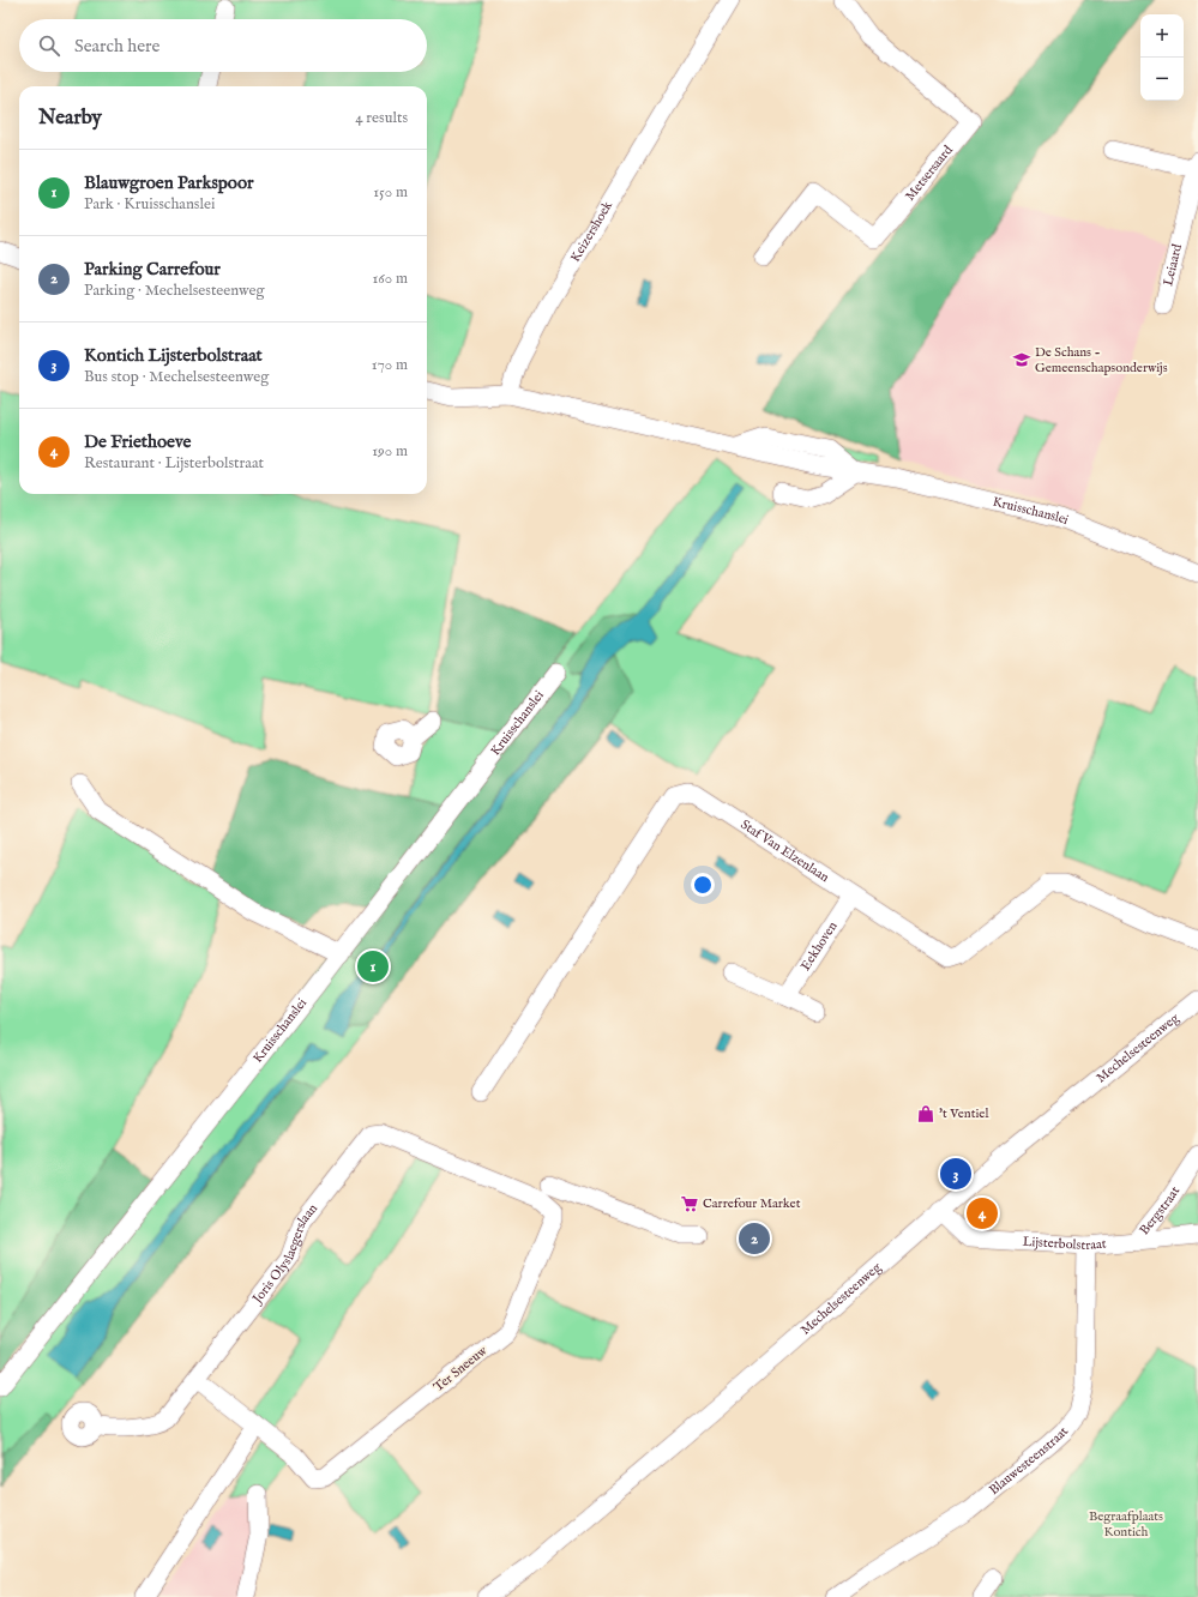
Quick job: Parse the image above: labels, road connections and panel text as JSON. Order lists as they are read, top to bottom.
{
  "streets": {
    "street": [
      "Metsersaard",
      "Keizershoek",
      "Leiaard",
      "Kruisschanslei",
      "Staf Van Elzenlaan",
      "Eekhoven",
      "Mechelsesteenweg",
      "Bergstraat",
      "Lijsterbolstraat",
      "Joris Olyslaegerslaan",
      "Ter Sneeuw",
      "Blauwesteenstraat"
    ]
  },
  "crossings": [
    ["Keizershoek", "Kruisschanslei"],
    ["Staf Van Elzenlaan", "Eekhoven"],
    ["Mechelsesteenweg", "Lijsterbolstraat"],
    ["Bergstraat", "Lijsterbolstraat"],
    ["Lijsterbolstraat", "Blauwesteenstraat"],
    ["Joris Olyslaegerslaan", "Ter Sneeuw"]
  ],
  "parks": ["Begraafplaats Kontich"],
  "places": {
    "school or university": ["De Schans - Gemeenschapsonderwijs"],
    "shop": ["'t Ventiel"],
    "supermarket": ["Carrefour Market"]
  },
  "page": {
    "map_buttons": ["+", "−"],
    "search": "Search here",
    "heading": ["Nearby", "4 results"],
    "list": [
      {
        "mark": "1",
        "name": "Blauwgroen Parkspoor",
        "note": "Park · Kruisschanslei",
        "value": "150 m"
      },
      {
        "mark": "2",
        "name": "Parking Carrefour",
        "note": "Parking · Mechelsesteenweg",
        "value": "160 m"
      },
      {
        "mark": "3",
        "name": "Kontich Lijsterbolstraat",
        "note": "Bus stop · Mechelsesteenweg",
        "value": "170 m"
      },
      {
        "mark": "4",
        "name": "De Friethoeve",
        "note": "Restaurant · Lijsterbolstraat",
        "value": "190 m"
      }
    ],
    "pins": [
      "1",
      "3",
      "4",
      "2"
    ]
  }
}
